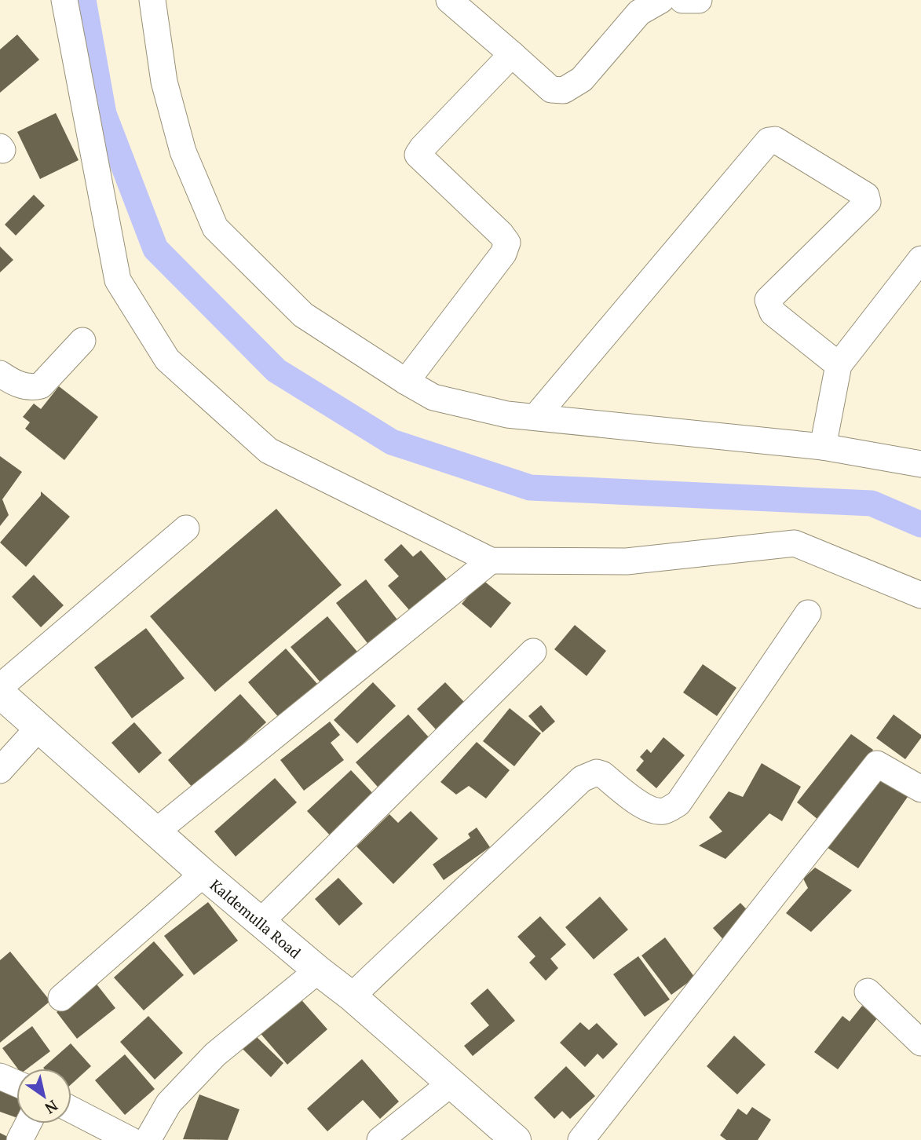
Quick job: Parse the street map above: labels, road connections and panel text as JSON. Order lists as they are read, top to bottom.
{
  "streets": {
    "main road": ["Kaldemulla Road"]
  },
  "north": "bottom right"
}
